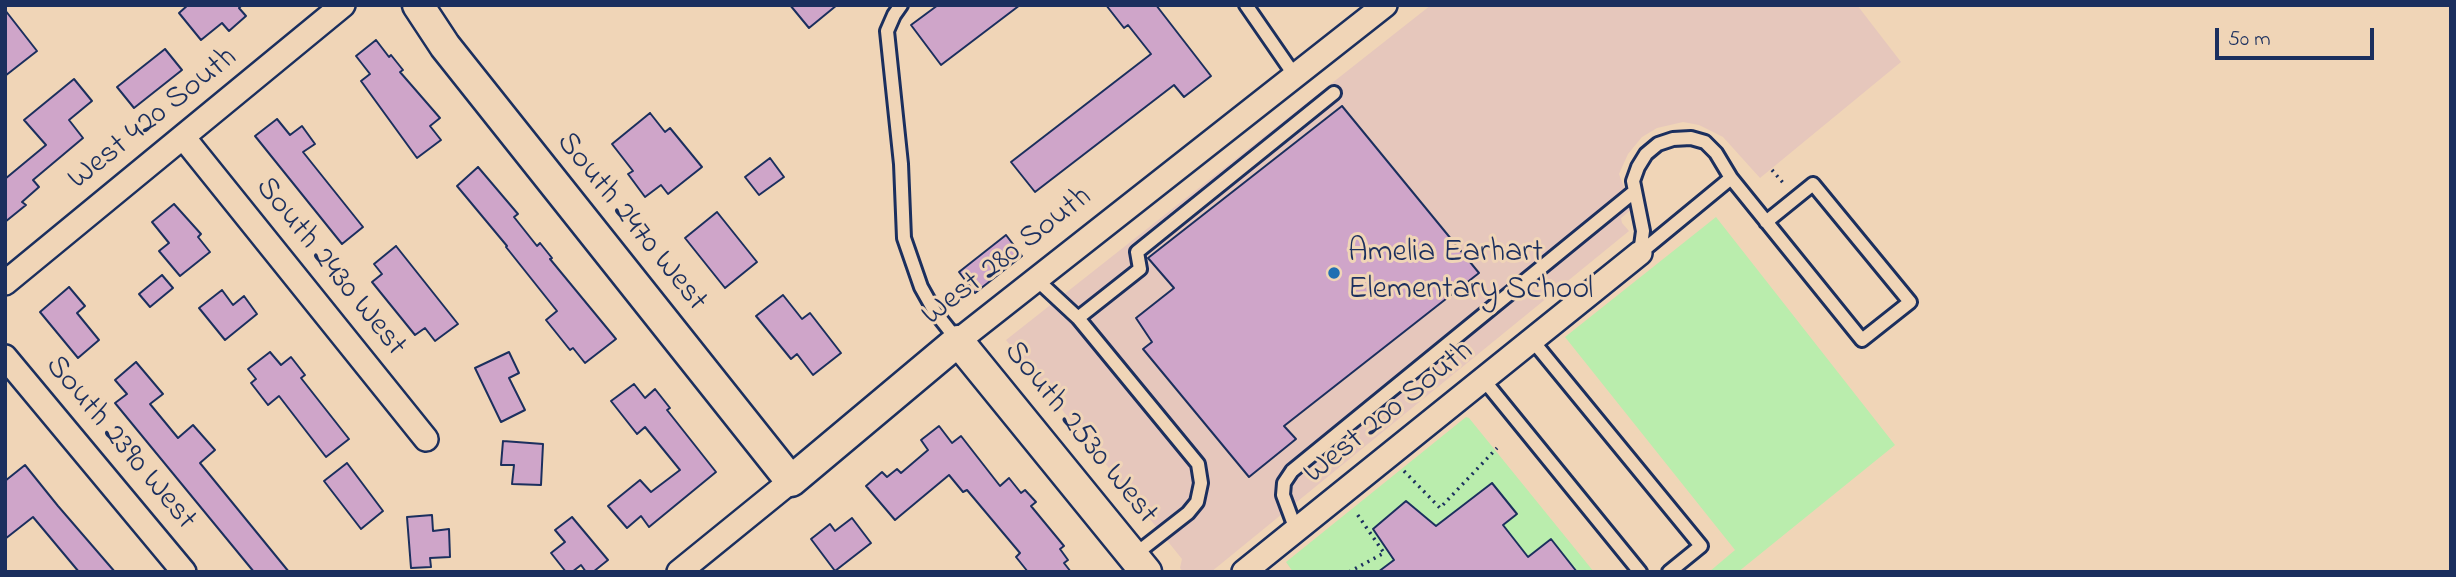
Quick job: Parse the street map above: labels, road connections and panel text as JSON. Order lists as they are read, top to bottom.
{
  "streets": {
    "street": [
      "West 420 South",
      "South 2470 West",
      "West 280 South",
      "South 2430 West",
      "West 200 South",
      "South 2530 West",
      "South 2390 West"
    ]
  },
  "crossings": [
    ["West 420 South", "South 2430 West"],
    ["South 2470 West", "West 280 South"],
    ["West 280 South", "South 2530 West"]
  ],
  "places": ["Amelia Earhart Elementary School"],
  "scale_bar": "50 m"
}
